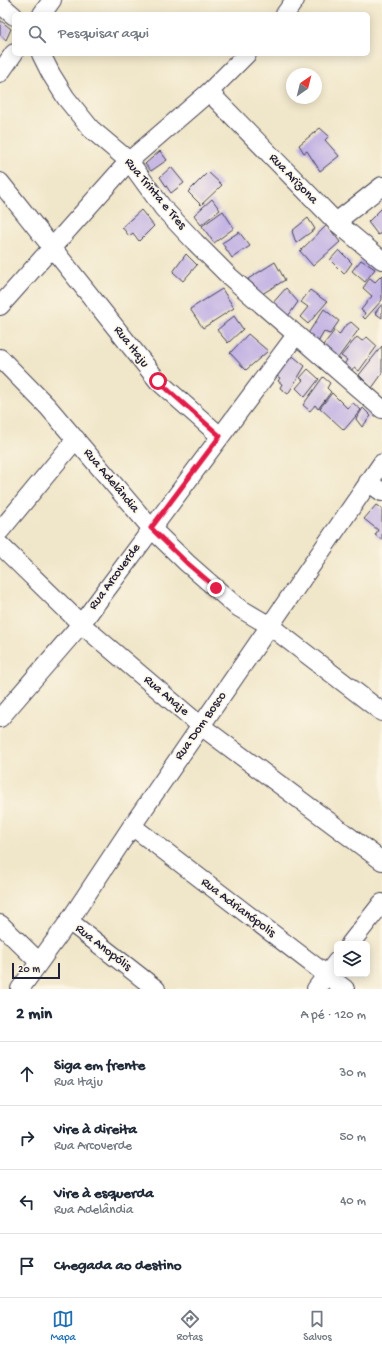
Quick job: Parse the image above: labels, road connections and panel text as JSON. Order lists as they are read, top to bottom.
{
  "streets": {
    "street": [
      "Rua Arizona",
      "Rua Trinta e Tres",
      "Rua Itaju",
      "Rua Adelândia",
      "Rua Arcoverde",
      "Rua Anaje",
      "Rua Dom Bosco",
      "Rua Adrianópolis",
      "Rua Anopólis"
    ]
  },
  "crossings": [
    ["Rua Trinta e Tres", "Rua Arcoverde"],
    ["Rua Itaju", "Rua Arcoverde"],
    ["Rua Adelândia", "Rua Arcoverde"],
    ["Rua Adelândia", "Rua Dom Bosco"],
    ["Rua Arcoverde", "Rua Anaje"],
    ["Rua Anaje", "Rua Dom Bosco"],
    ["Rua Dom Bosco", "Rua Adrianópolis"],
    ["Rua Dom Bosco", "Rua Anopólis"]
  ],
  "scale_bar": "20 m",
  "north": "top right",
  "page": {
    "search": "Pesquisar aqui",
    "scale": "20 m",
    "heading": ["2 min", "A pé · 120 m"],
    "list": [
      ["Siga em frente", "Rua Itaju", "30 m"],
      ["Vire à direita", "Rua Arcoverde", "50 m"],
      ["Vire à esquerda", "Rua Adelândia", "40 m"],
      "Chegada ao destino"
    ],
    "nav": ["Mapa", "Rotas", "Salvos"]
  }
}
